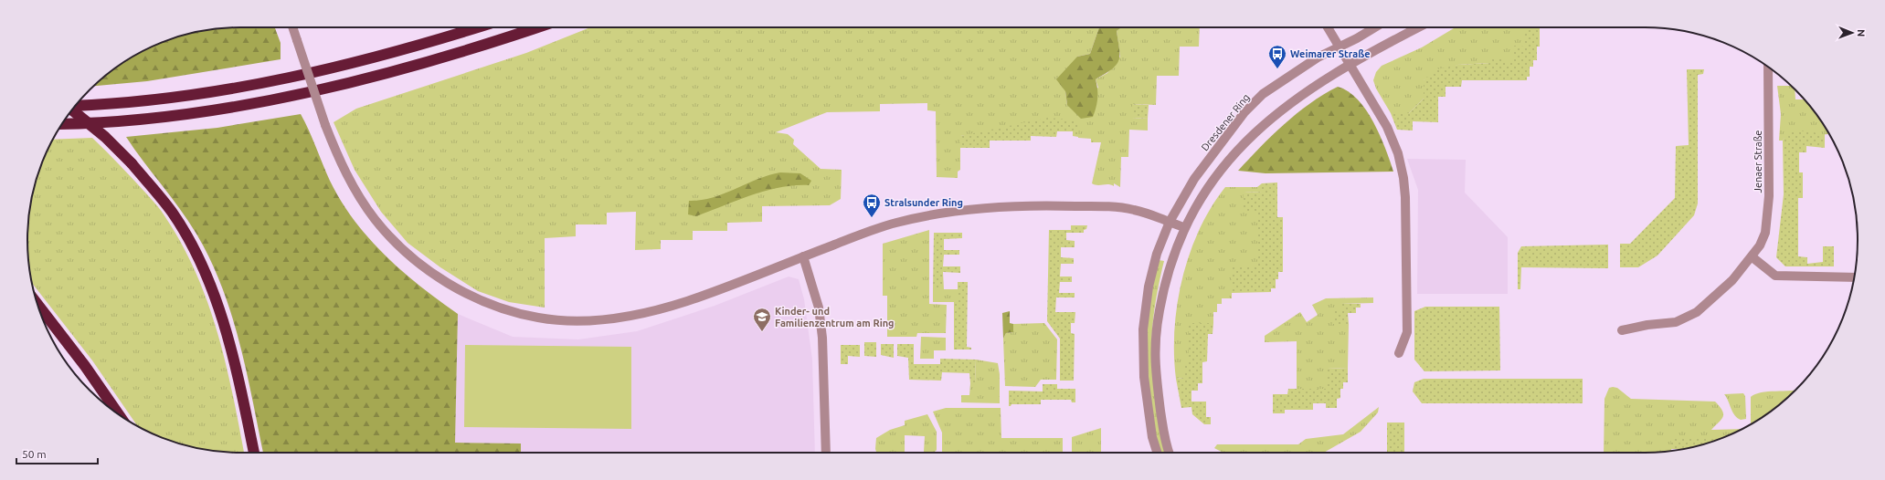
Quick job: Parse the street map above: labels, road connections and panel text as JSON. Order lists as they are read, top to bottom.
{
  "streets": {
    "street": ["Dresdener Ring", "Jenaer Straße"]
  },
  "places": {
    "bus stop": ["Weimarer Straße", "Stralsunder Ring"],
    "school or university": ["Kinder- und Familienzentrum am Ring"]
  },
  "scale_bar": "50 m",
  "north": "right"
}
